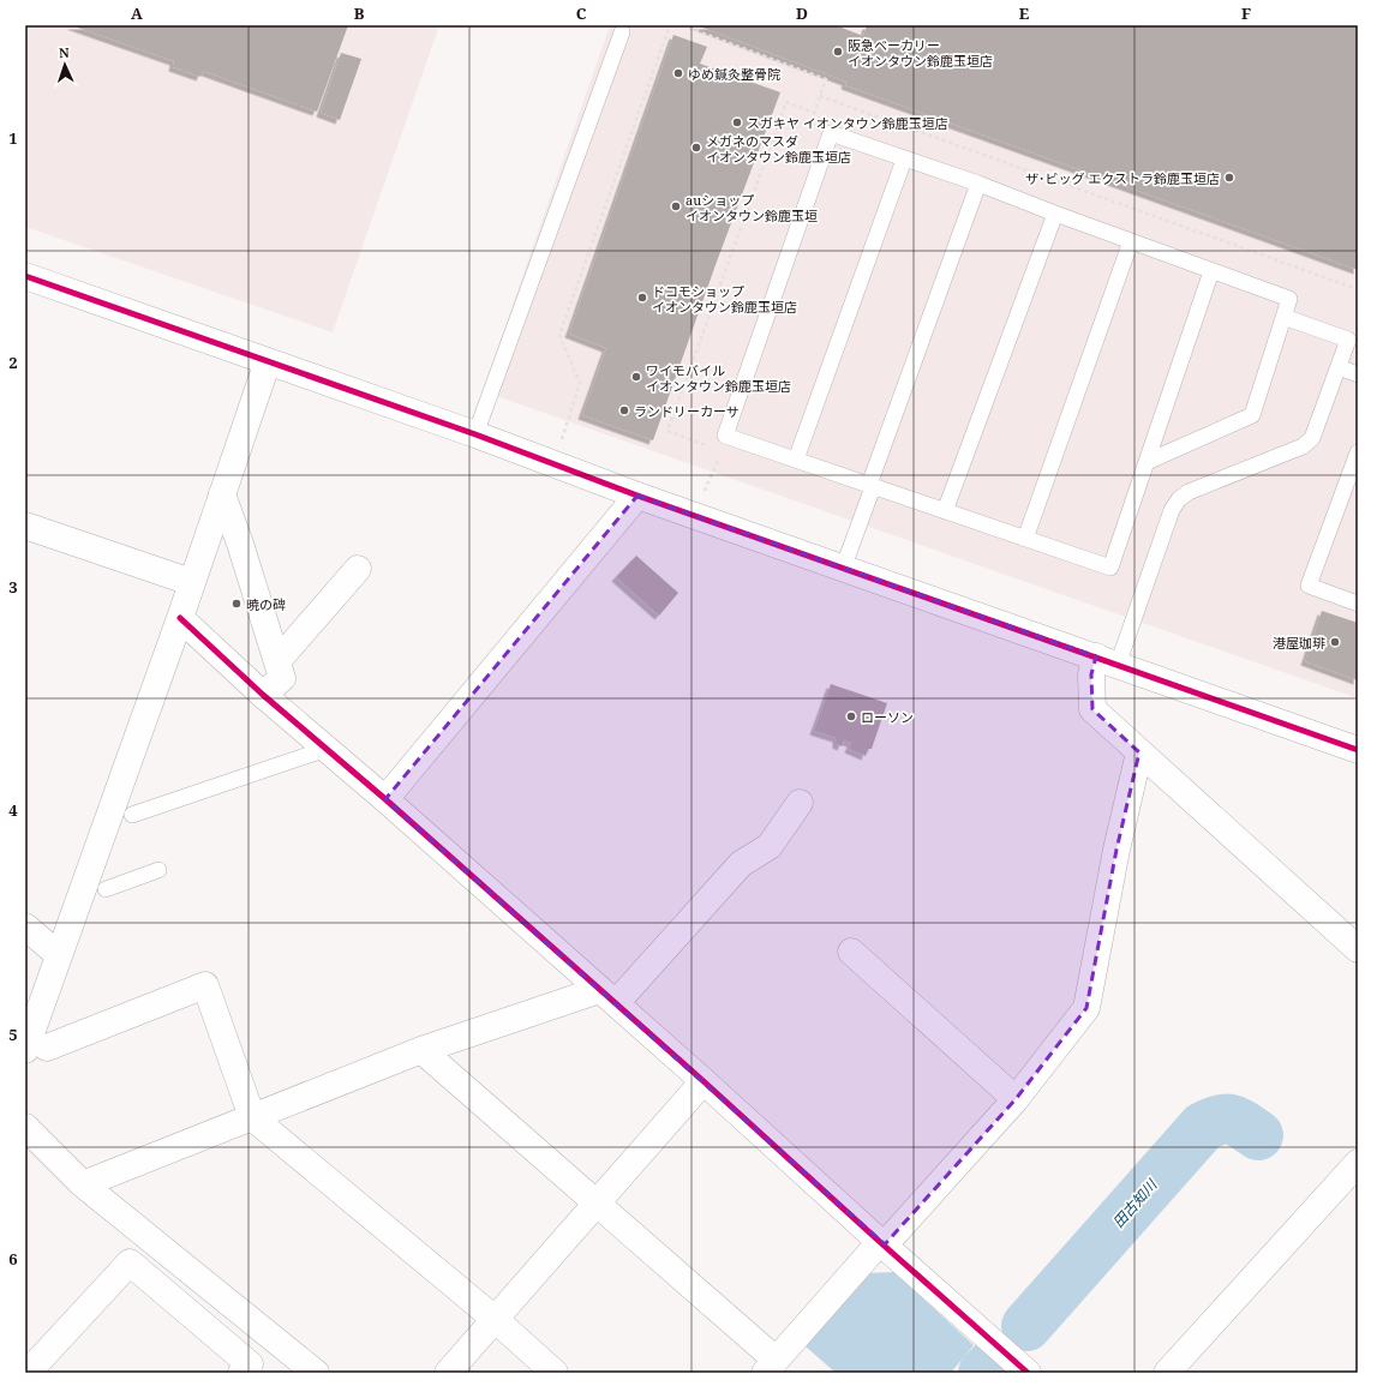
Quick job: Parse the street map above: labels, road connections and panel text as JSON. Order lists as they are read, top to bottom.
{
  "water": ["田古知川"],
  "places": [
    "阪急ベーカリー イオンタウン鈴鹿玉垣店",
    "ゆめ鍼灸整骨院",
    "スガキヤ イオンタウン鈴鹿玉垣店",
    "メガネのマスダ イオンタウン鈴鹿玉垣店",
    "ザ･ビッグ エクストラ鈴鹿玉垣店",
    "auショップ イオンタウン鈴鹿玉垣",
    "ドコモショップ イオンタウン鈴鹿玉垣店",
    "ワイモバイル イオンタウン鈴鹿玉垣店",
    "ランドリーカーサ",
    "暁の碑",
    "港屋珈琲",
    "ローソン"
  ],
  "north": "top",
  "grid": {
    "columns": [
      "A",
      "B",
      "C",
      "D",
      "E",
      "F"
    ],
    "rows": [
      "1",
      "2",
      "3",
      "4",
      "5",
      "6"
    ]
  }
}
